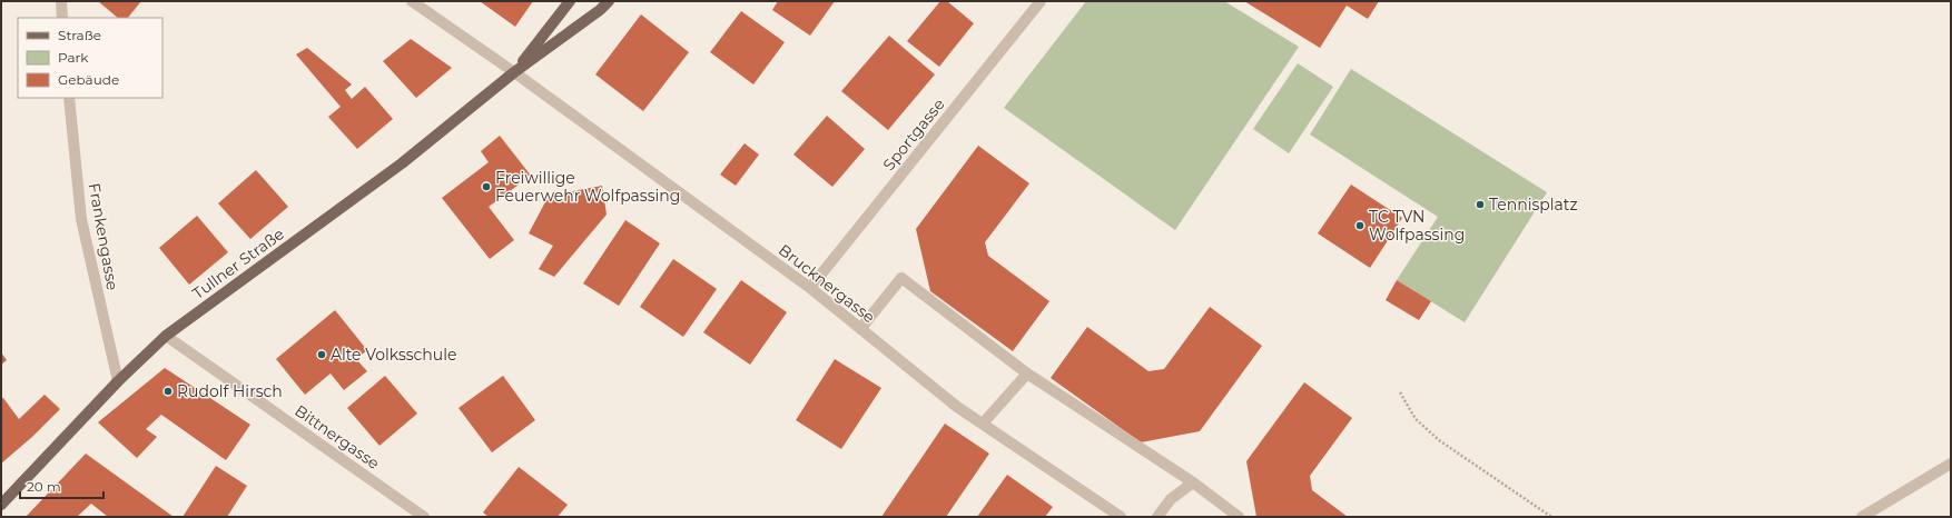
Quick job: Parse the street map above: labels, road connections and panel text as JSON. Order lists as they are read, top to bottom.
{
  "streets": {
    "main road": ["Tullner Straße"],
    "street": [
      "Sportgasse",
      "Frankengasse",
      "Brucknergasse",
      "Bittnergasse"
    ]
  },
  "crossings": [
    ["Sportgasse", "Brucknergasse"],
    ["Frankengasse", "Tullner Straße"],
    ["Tullner Straße", "Brucknergasse"],
    ["Tullner Straße", "Bittnergasse"]
  ],
  "places": [
    "Freiwillige Feuerwehr Wolfpassing",
    "Tennisplatz",
    "TC TVN Wolfpassing",
    "Alte Volksschule",
    "Rudolf Hirsch"
  ],
  "legend": ["Straße", "Park", "Gebäude"],
  "scale_bar": "20 m"
}
